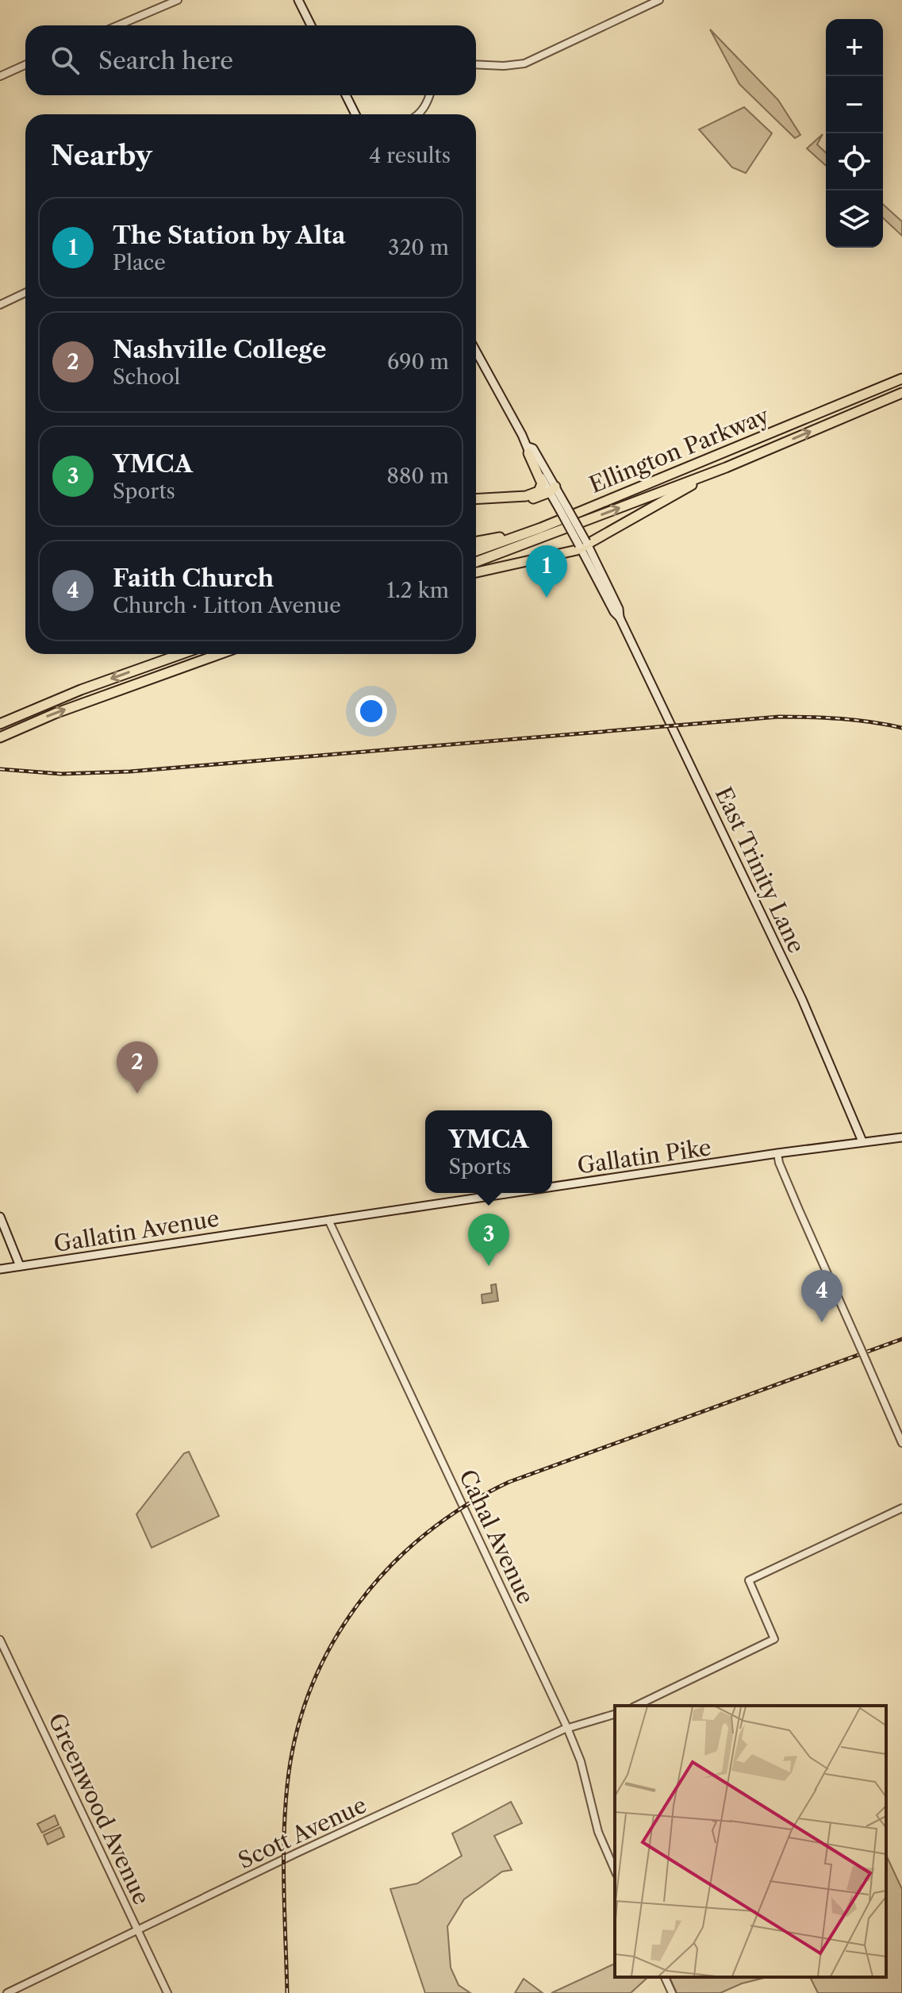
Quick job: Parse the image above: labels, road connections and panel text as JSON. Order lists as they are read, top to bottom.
{
  "streets": {
    "highway": ["Ellington Parkway"],
    "main road": ["East Trinity Lane", "Gallatin Pike", "Gallatin Avenue"],
    "street": ["Cahal Avenue", "Greenwood Avenue", "Scott Avenue"]
  },
  "crossings": [
    ["East Trinity Lane", "Gallatin Pike"],
    ["Gallatin Pike", "Gallatin Avenue"],
    ["Gallatin Pike", "Cahal Avenue"],
    ["Cahal Avenue", "Scott Avenue"],
    ["Greenwood Avenue", "Scott Avenue"]
  ],
  "page": {
    "map_buttons": ["+", "−"],
    "search": "Search here",
    "heading": ["Nearby", "4 results"],
    "list": [
      {
        "mark": "1",
        "name": "The Station by Alta",
        "note": "Place",
        "value": "320 m"
      },
      {
        "mark": "2",
        "name": "Nashville College",
        "note": "School",
        "value": "690 m"
      },
      {
        "mark": "3",
        "name": "YMCA",
        "note": "Sports",
        "value": "880 m"
      },
      {
        "mark": "4",
        "name": "Faith Church",
        "note": "Church · Litton Avenue",
        "value": "1.2 km"
      }
    ],
    "pins": [
      "1",
      "2",
      "3",
      "4"
    ],
    "popup": ["YMCA", "Sports"]
  }
}
